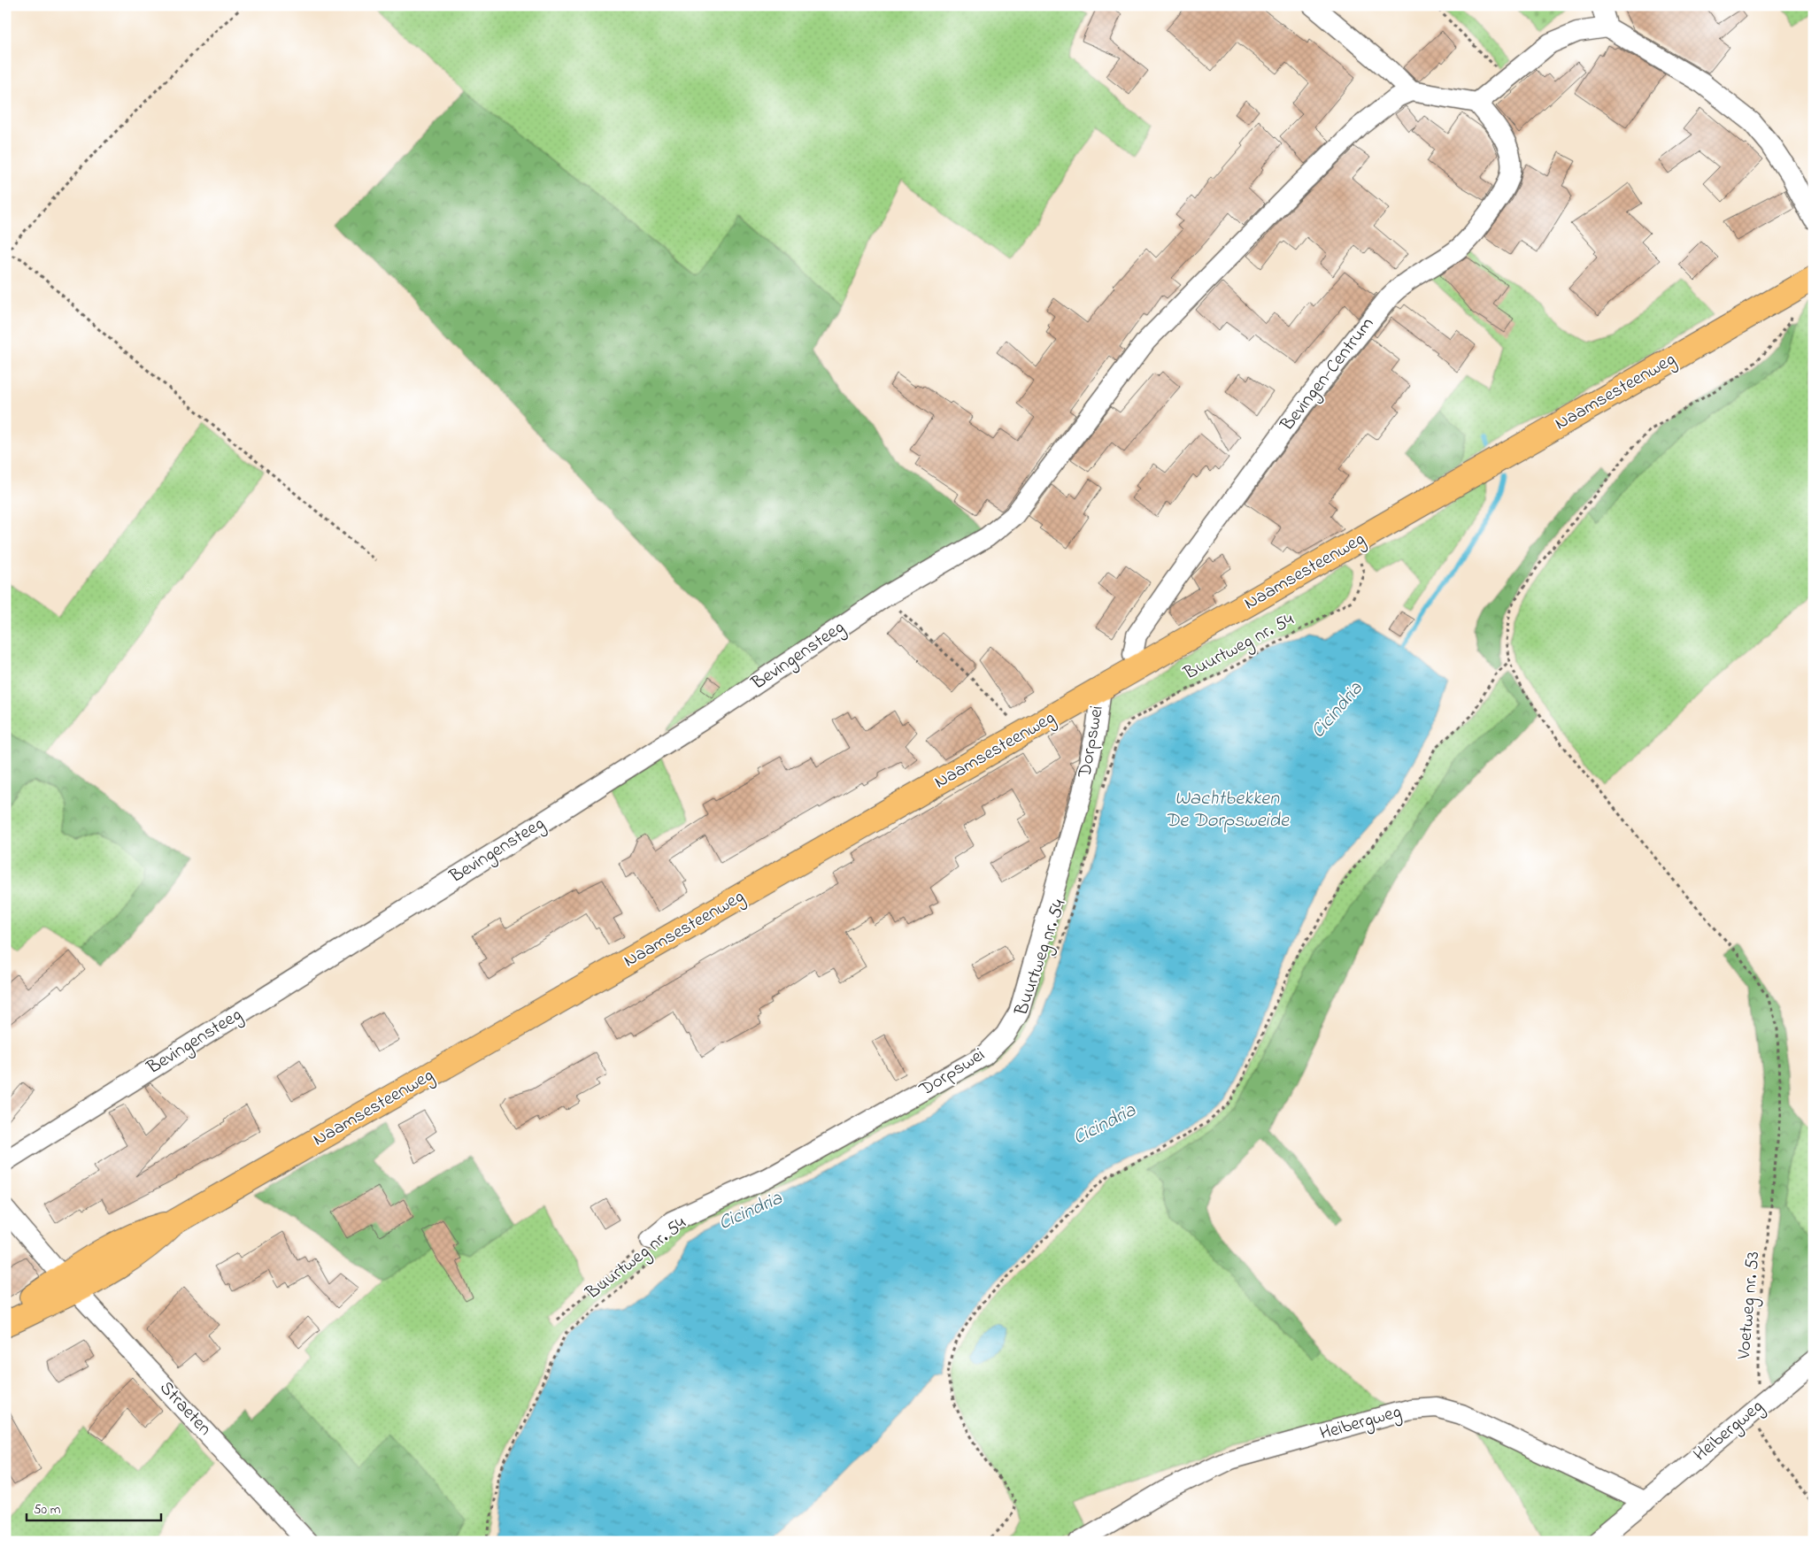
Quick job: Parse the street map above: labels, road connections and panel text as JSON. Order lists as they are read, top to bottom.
{
  "streets": {
    "main road": ["Naamsesteenweg"],
    "street": [
      "Bevingen-Centrum",
      "Bevingensteeg",
      "Dorpswei",
      "Straeten",
      "Heibergweg"
    ],
    "path": ["Buurtweg nr. 54", "Voetweg nr. 53"]
  },
  "crossings": [
    ["Bevingen-Centrum", "Naamsesteenweg"],
    ["Naamsesteenweg", "Buurtweg nr. 54"],
    ["Naamsesteenweg", "Dorpswei"],
    ["Naamsesteenweg", "Voetweg nr. 53"],
    ["Naamsesteenweg", "Straeten"],
    ["Buurtweg nr. 54", "Dorpswei"],
    ["Voetweg nr. 53", "Heibergweg"]
  ],
  "water": ["Cicindria", "Wachtbekken De Dorpsweide"],
  "scale_bar": "50 m"
}
